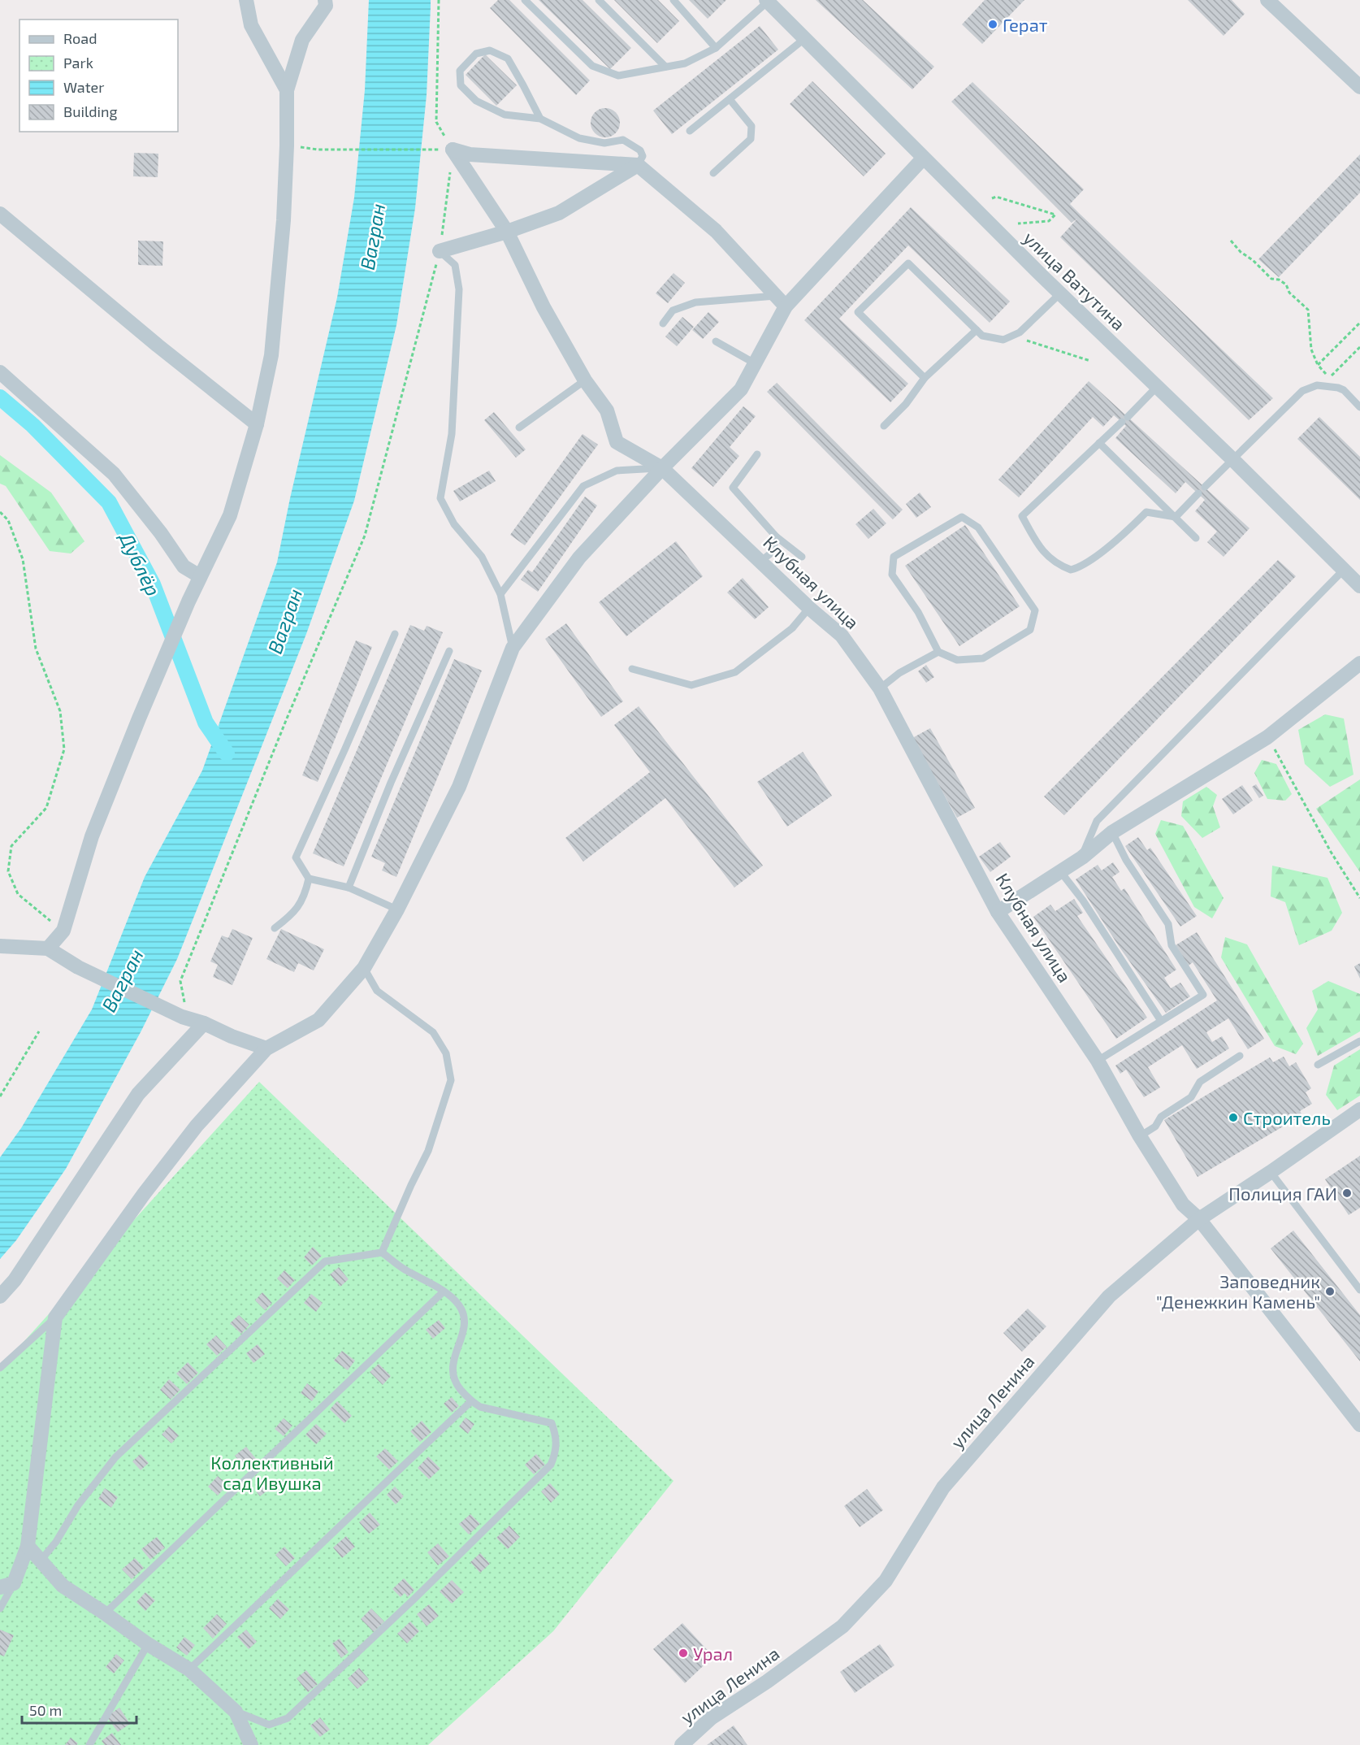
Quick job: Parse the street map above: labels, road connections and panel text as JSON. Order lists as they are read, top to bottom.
{
  "streets": {
    "street": ["улица Ватутина", "Клубная улица", "улица Ленина"]
  },
  "crossings": [
    ["Клубная улица", "улица Ленина"]
  ],
  "water": ["Вагран", "Дублёр"],
  "parks": ["Коллективный сад Ивушка"],
  "places": [
    "Герат",
    "Строитель",
    "Полиция ГАИ",
    "Заповедник \"Денежкин Камень\"",
    "Урал"
  ],
  "legend": [
    "Road",
    "Park",
    "Water",
    "Building"
  ],
  "scale_bar": "50 m"
}
